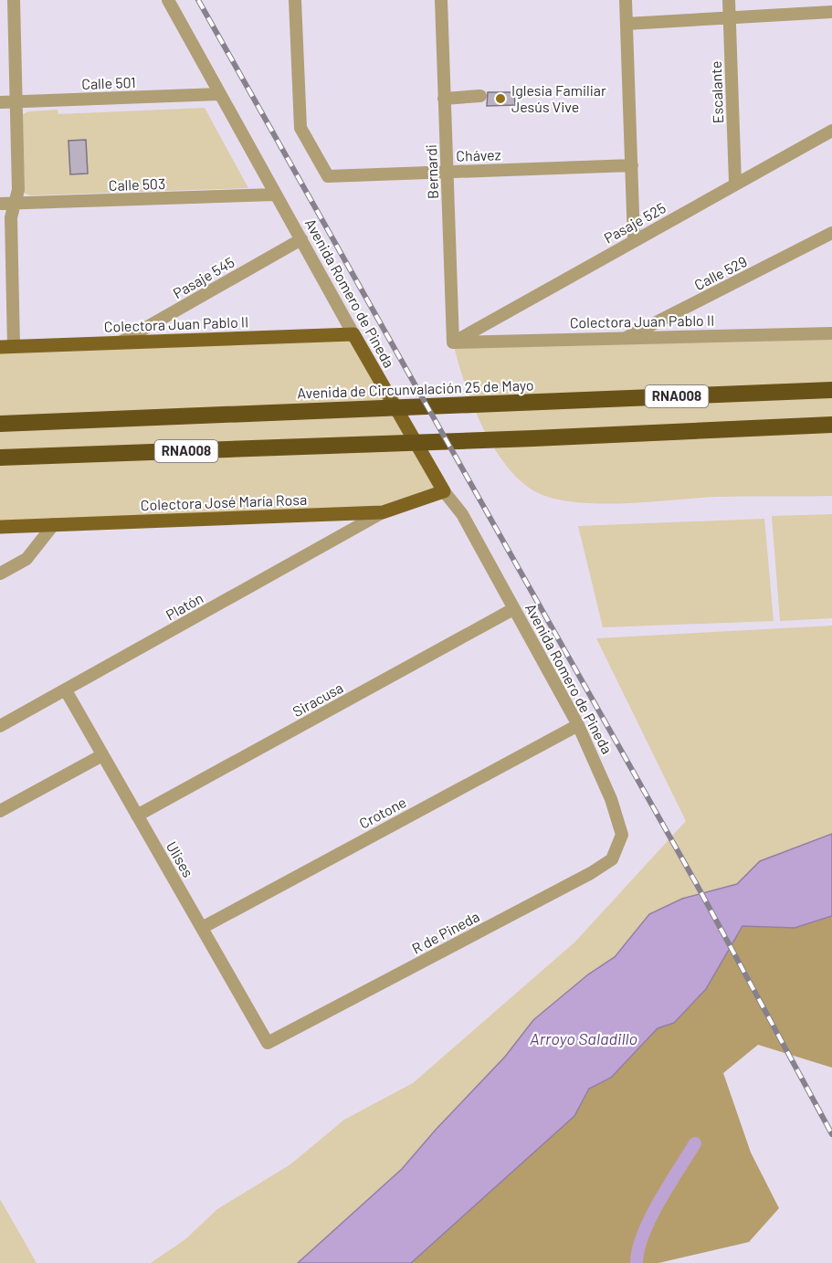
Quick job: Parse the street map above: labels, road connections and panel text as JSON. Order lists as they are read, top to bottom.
{
  "streets": {
    "highway": ["Avenida de Circunvalación 25 de Mayo", "RNA008"],
    "main road": ["Avenida Romero de Pineda", "Colectora Juan Pablo II", "Colectora José María Rosa"],
    "street": [
      "Calle 501",
      "Escalante",
      "Chávez",
      "Bernardi",
      "Calle 503",
      "Pasaje 525",
      "Calle 529",
      "Pasaje 545",
      "Platón",
      "Siracusa",
      "Crotone",
      "Ulises",
      "R de Pineda"
    ]
  },
  "crossings": [
    ["Calle 501", "Avenida Romero de Pineda"],
    ["Escalante", "Pasaje 525"],
    ["Chávez", "Bernardi"],
    ["Bernardi", "Pasaje 525"],
    ["Bernardi", "Colectora Juan Pablo II"],
    ["Calle 503", "Avenida Romero de Pineda"],
    ["Pasaje 525", "Colectora Juan Pablo II"],
    ["Calle 529", "Colectora Juan Pablo II"],
    ["Pasaje 545", "Avenida Romero de Pineda"],
    ["Pasaje 545", "Colectora Juan Pablo II"],
    ["Avenida Romero de Pineda", "Colectora Juan Pablo II"],
    ["Avenida Romero de Pineda", "Colectora José María Rosa"],
    ["Avenida Romero de Pineda", "Siracusa"],
    ["Avenida Romero de Pineda", "Crotone"],
    ["Avenida Romero de Pineda", "R de Pineda"],
    ["Avenida de Circunvalación 25 de Mayo", "RNA008"],
    ["Colectora José María Rosa", "Platón"],
    ["Platón", "Ulises"],
    ["Siracusa", "Ulises"],
    ["Crotone", "Ulises"],
    ["Ulises", "R de Pineda"]
  ],
  "water": ["Arroyo Saladillo"],
  "places": ["Iglesia Familiar Jesús Vive"]
}
